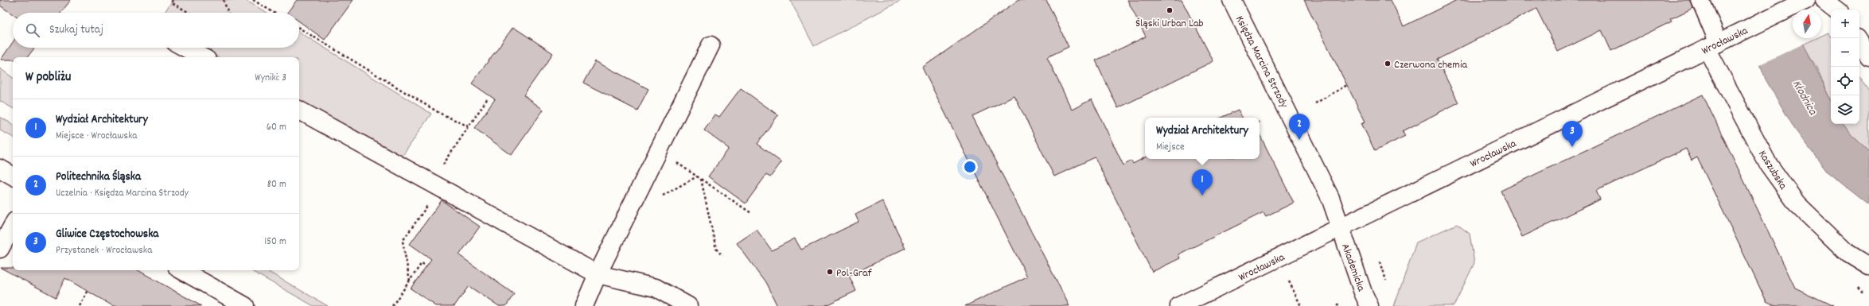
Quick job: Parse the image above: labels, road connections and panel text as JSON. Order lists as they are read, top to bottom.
{
  "streets": {
    "street": [
      "Wrocławska",
      "Księdza Marcina Strzody",
      "Kaszubska",
      "Akademicka"
    ]
  },
  "crossings": [
    ["Wrocławska", "Księdza Marcina Strzody"],
    ["Wrocławska", "Kaszubska"],
    ["Wrocławska", "Akademicka"],
    ["Księdza Marcina Strzody", "Akademicka"]
  ],
  "water": ["Kłodnica"],
  "places": ["Śląski Urban Lab", "Czerwona chemia", "Pol-Graf"],
  "north": "top",
  "page": {
    "map_buttons": ["+", "−"],
    "search": "Szukaj tutaj",
    "heading": ["W pobliżu", "Wyniki: 3"],
    "list": [
      {
        "mark": "1",
        "name": "Wydział Architektury",
        "note": "Miejsce · Wrocławska",
        "value": "60 m"
      },
      {
        "mark": "2",
        "name": "Politechnika Śląska",
        "note": "Uczelnia · Księdza Marcina Strzody",
        "value": "80 m"
      },
      {
        "mark": "3",
        "name": "Gliwice Częstochowska",
        "note": "Przystanek · Wrocławska",
        "value": "150 m"
      }
    ],
    "pins": ["2", "3", "1"],
    "popup": ["Wydział Architektury", "Miejsce"]
  }
}
